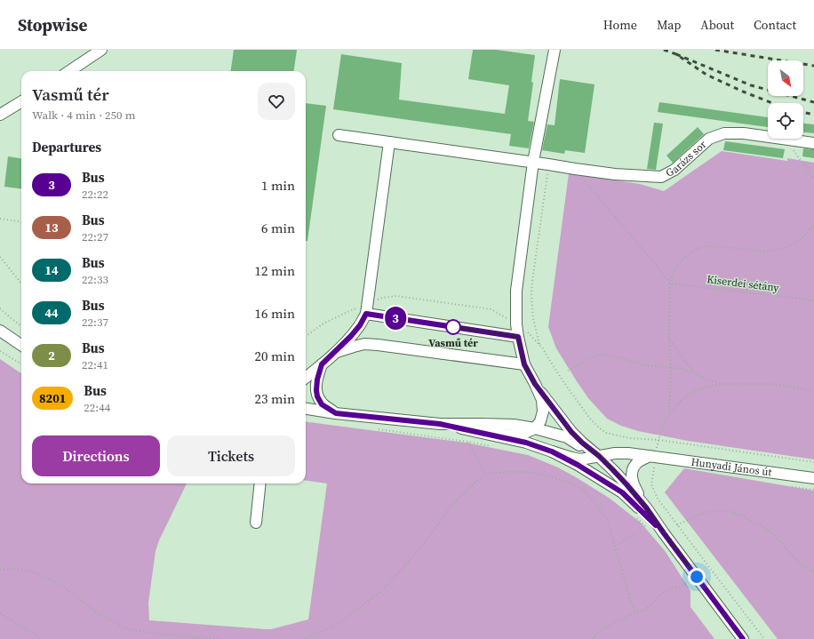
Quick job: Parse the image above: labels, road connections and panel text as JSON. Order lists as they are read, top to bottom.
{
  "streets": {
    "street": ["Garázs sor", "Hunyadi János út"],
    "path": ["Kiserdei sétány"]
  },
  "places": ["Vasmű tér"],
  "lines": ["bus line 3"],
  "north": "bottom right",
  "page": {
    "header": "Stopwise",
    "nav": [
      "Home",
      "Map",
      "About",
      "Contact"
    ],
    "on_map": "3",
    "heading": [
      ["Vasmű tér", "Walk · 4 min · 250 m"],
      "Departures"
    ],
    "list": [
      {
        "mark": "3",
        "name": "Bus",
        "note": "22:22",
        "value": "1 min"
      },
      {
        "mark": "13",
        "name": "Bus",
        "note": "22:27",
        "value": "6 min"
      },
      {
        "mark": "14",
        "name": "Bus",
        "note": "22:33",
        "value": "12 min"
      },
      {
        "mark": "44",
        "name": "Bus",
        "note": "22:37",
        "value": "16 min"
      },
      {
        "mark": "2",
        "name": "Bus",
        "note": "22:41",
        "value": "20 min"
      },
      {
        "mark": "8201",
        "name": "Bus",
        "note": "22:44",
        "value": "23 min"
      }
    ],
    "buttons": ["Directions", "Tickets"]
  }
}
